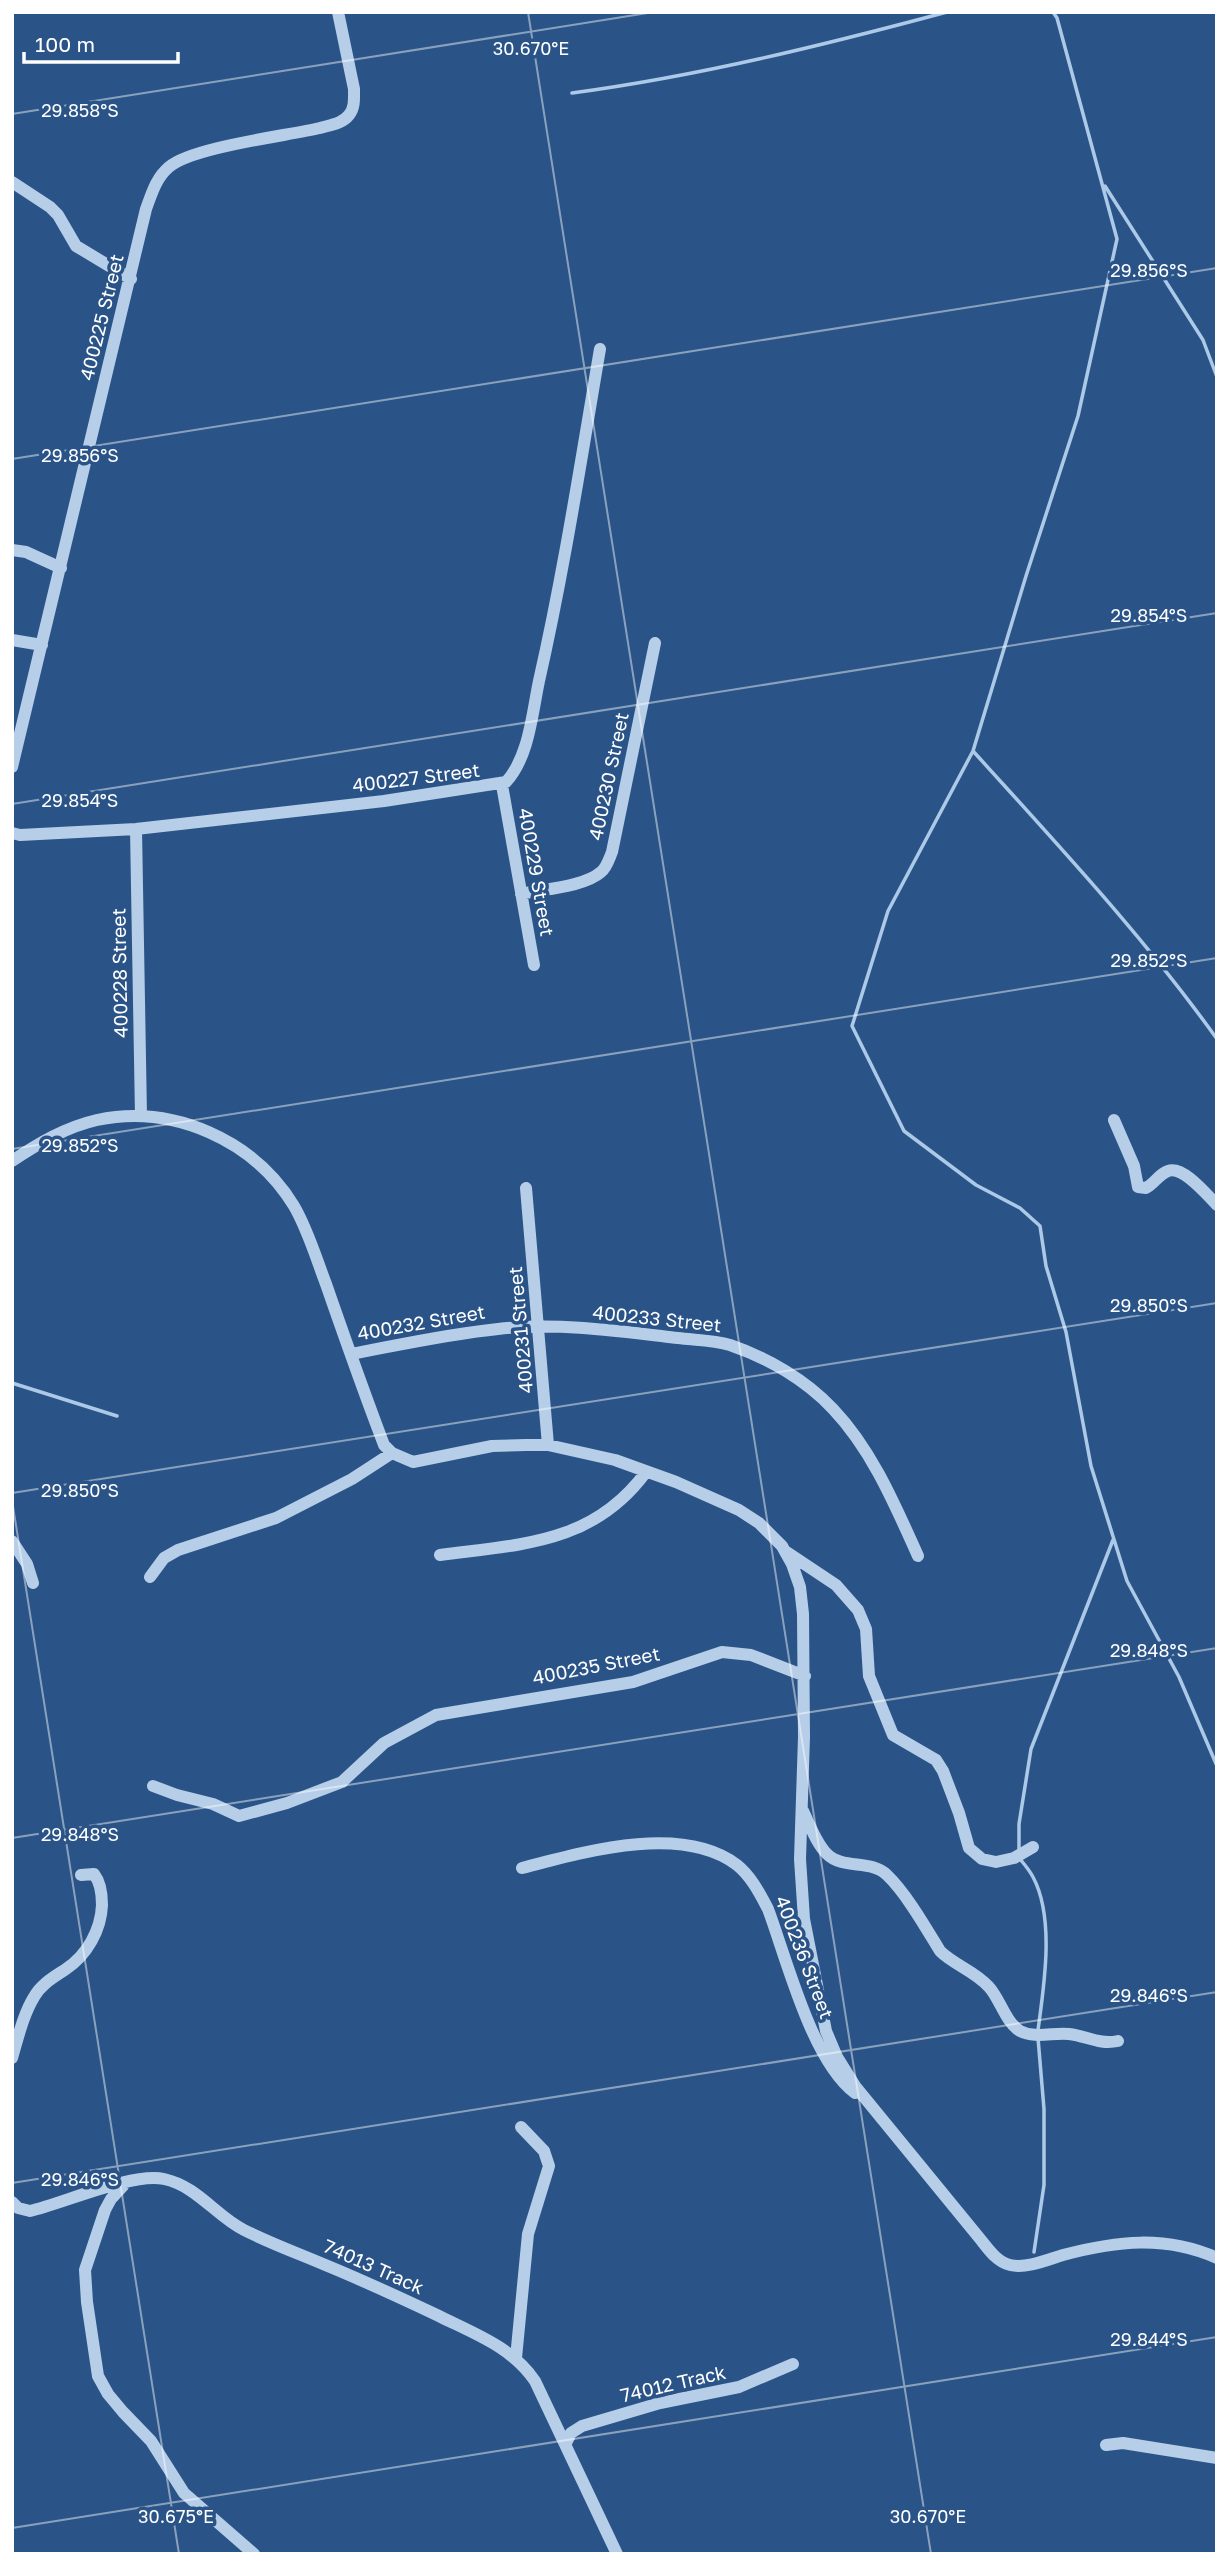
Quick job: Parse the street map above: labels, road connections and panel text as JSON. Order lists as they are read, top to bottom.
{
  "streets": {
    "street": [
      "400225 Street",
      "400230 Street",
      "400227 Street",
      "400229 Street",
      "400228 Street",
      "400233 Street",
      "400232 Street",
      "400231 Street",
      "400235 Street",
      "400236 Street",
      "74013 Track",
      "74012 Track"
    ]
  },
  "crossings": [
    ["400230 Street", "400229 Street"],
    ["400227 Street", "400229 Street"],
    ["400227 Street", "400228 Street"],
    ["400233 Street", "400232 Street"],
    ["400233 Street", "400231 Street"],
    ["400232 Street", "400231 Street"],
    ["74013 Track", "74012 Track"]
  ],
  "scale_bar": "100 m",
  "coordinates": [
    "30.670°E",
    "29.858°S",
    "29.856°S",
    "29.854°S",
    "29.852°S",
    "29.850°S",
    "29.848°S",
    "29.846°S",
    "29.844°S",
    "30.675°E"
  ]
}
